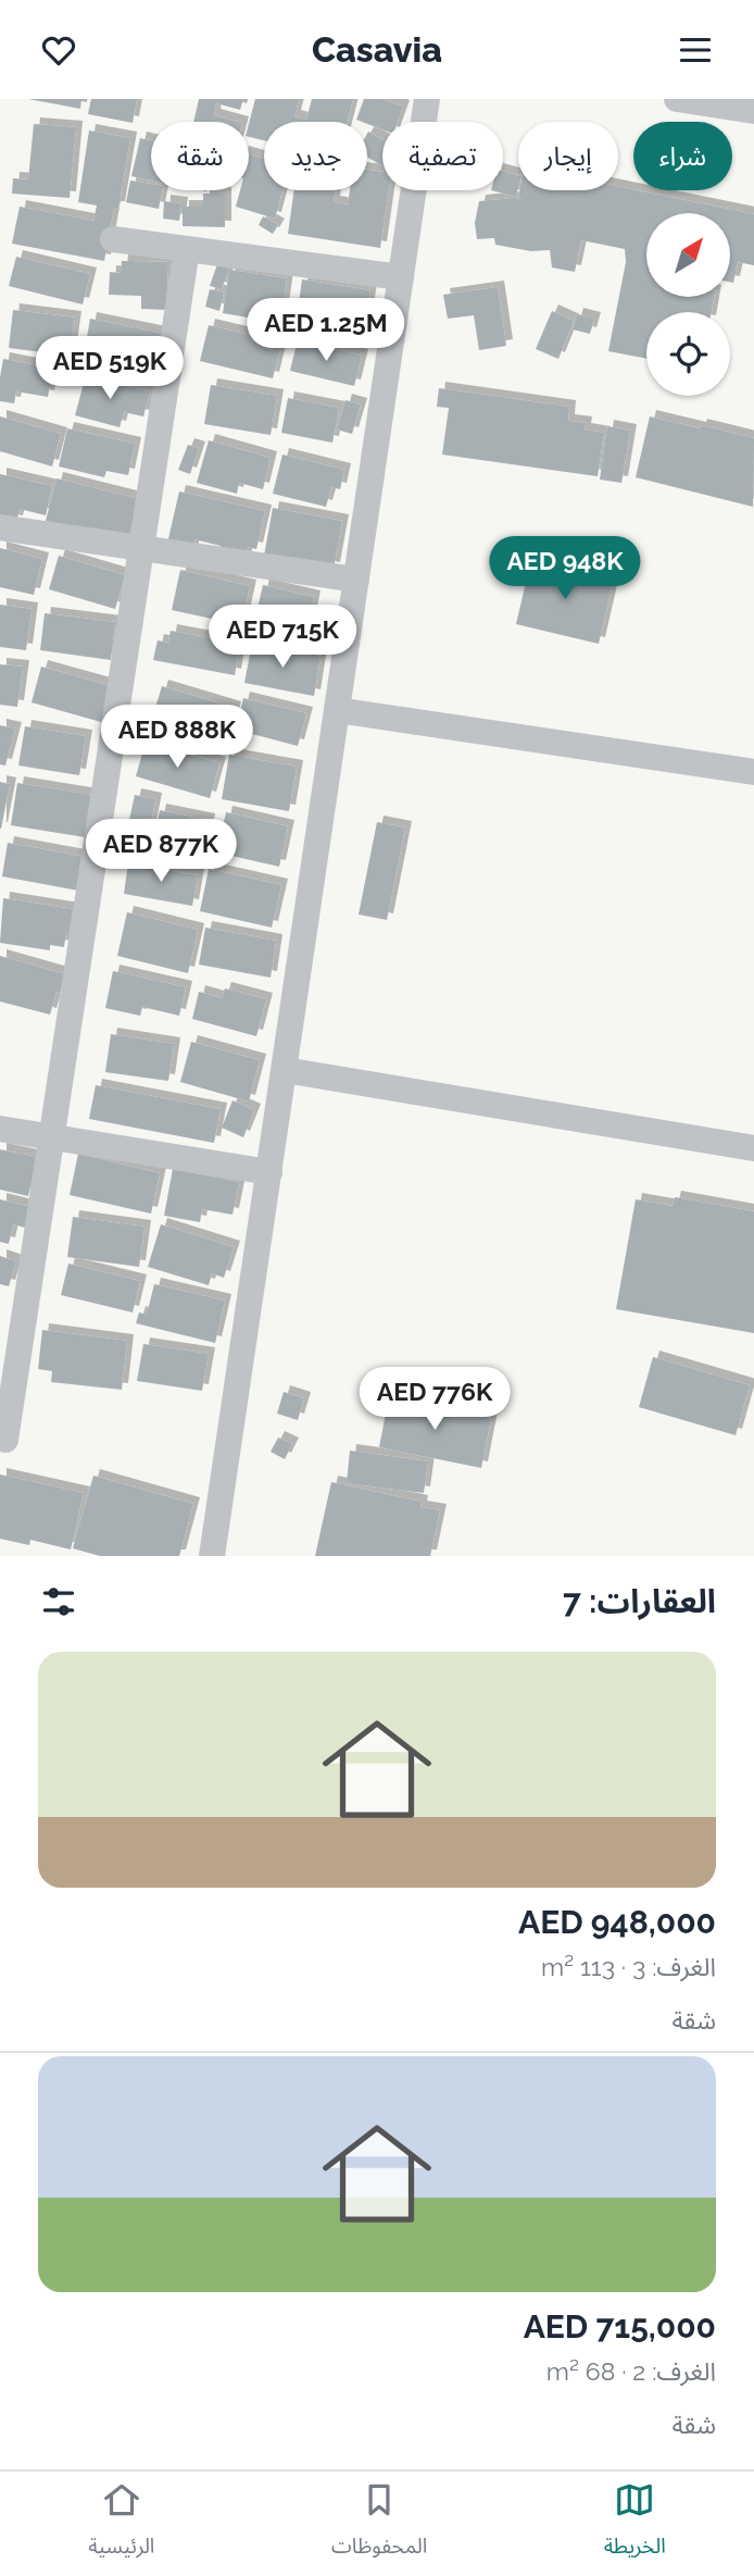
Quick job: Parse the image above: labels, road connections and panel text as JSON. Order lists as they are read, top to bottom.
{
  "north": "top right",
  "page": {
    "header": "Casavia",
    "chip": [
      "شراء",
      "إيجار",
      "تصفية",
      "جديد",
      "شقة"
    ],
    "price": [
      "AED 1.25M",
      "AED 519K",
      "AED 948K",
      "AED 715K",
      "AED 888K",
      "AED 877K",
      "AED 776K"
    ],
    "heading": "العقارات: 7",
    "list": [
      {
        "name": "AED 948,000",
        "note": "الغرف: 3 · 113 m² · شقة"
      },
      {
        "name": "AED 715,000",
        "note": "الغرف: 2 · 68 m² · شقة"
      }
    ],
    "tabs": ["الخريطة", "المحفوظات", "الرئيسية"]
  }
}
